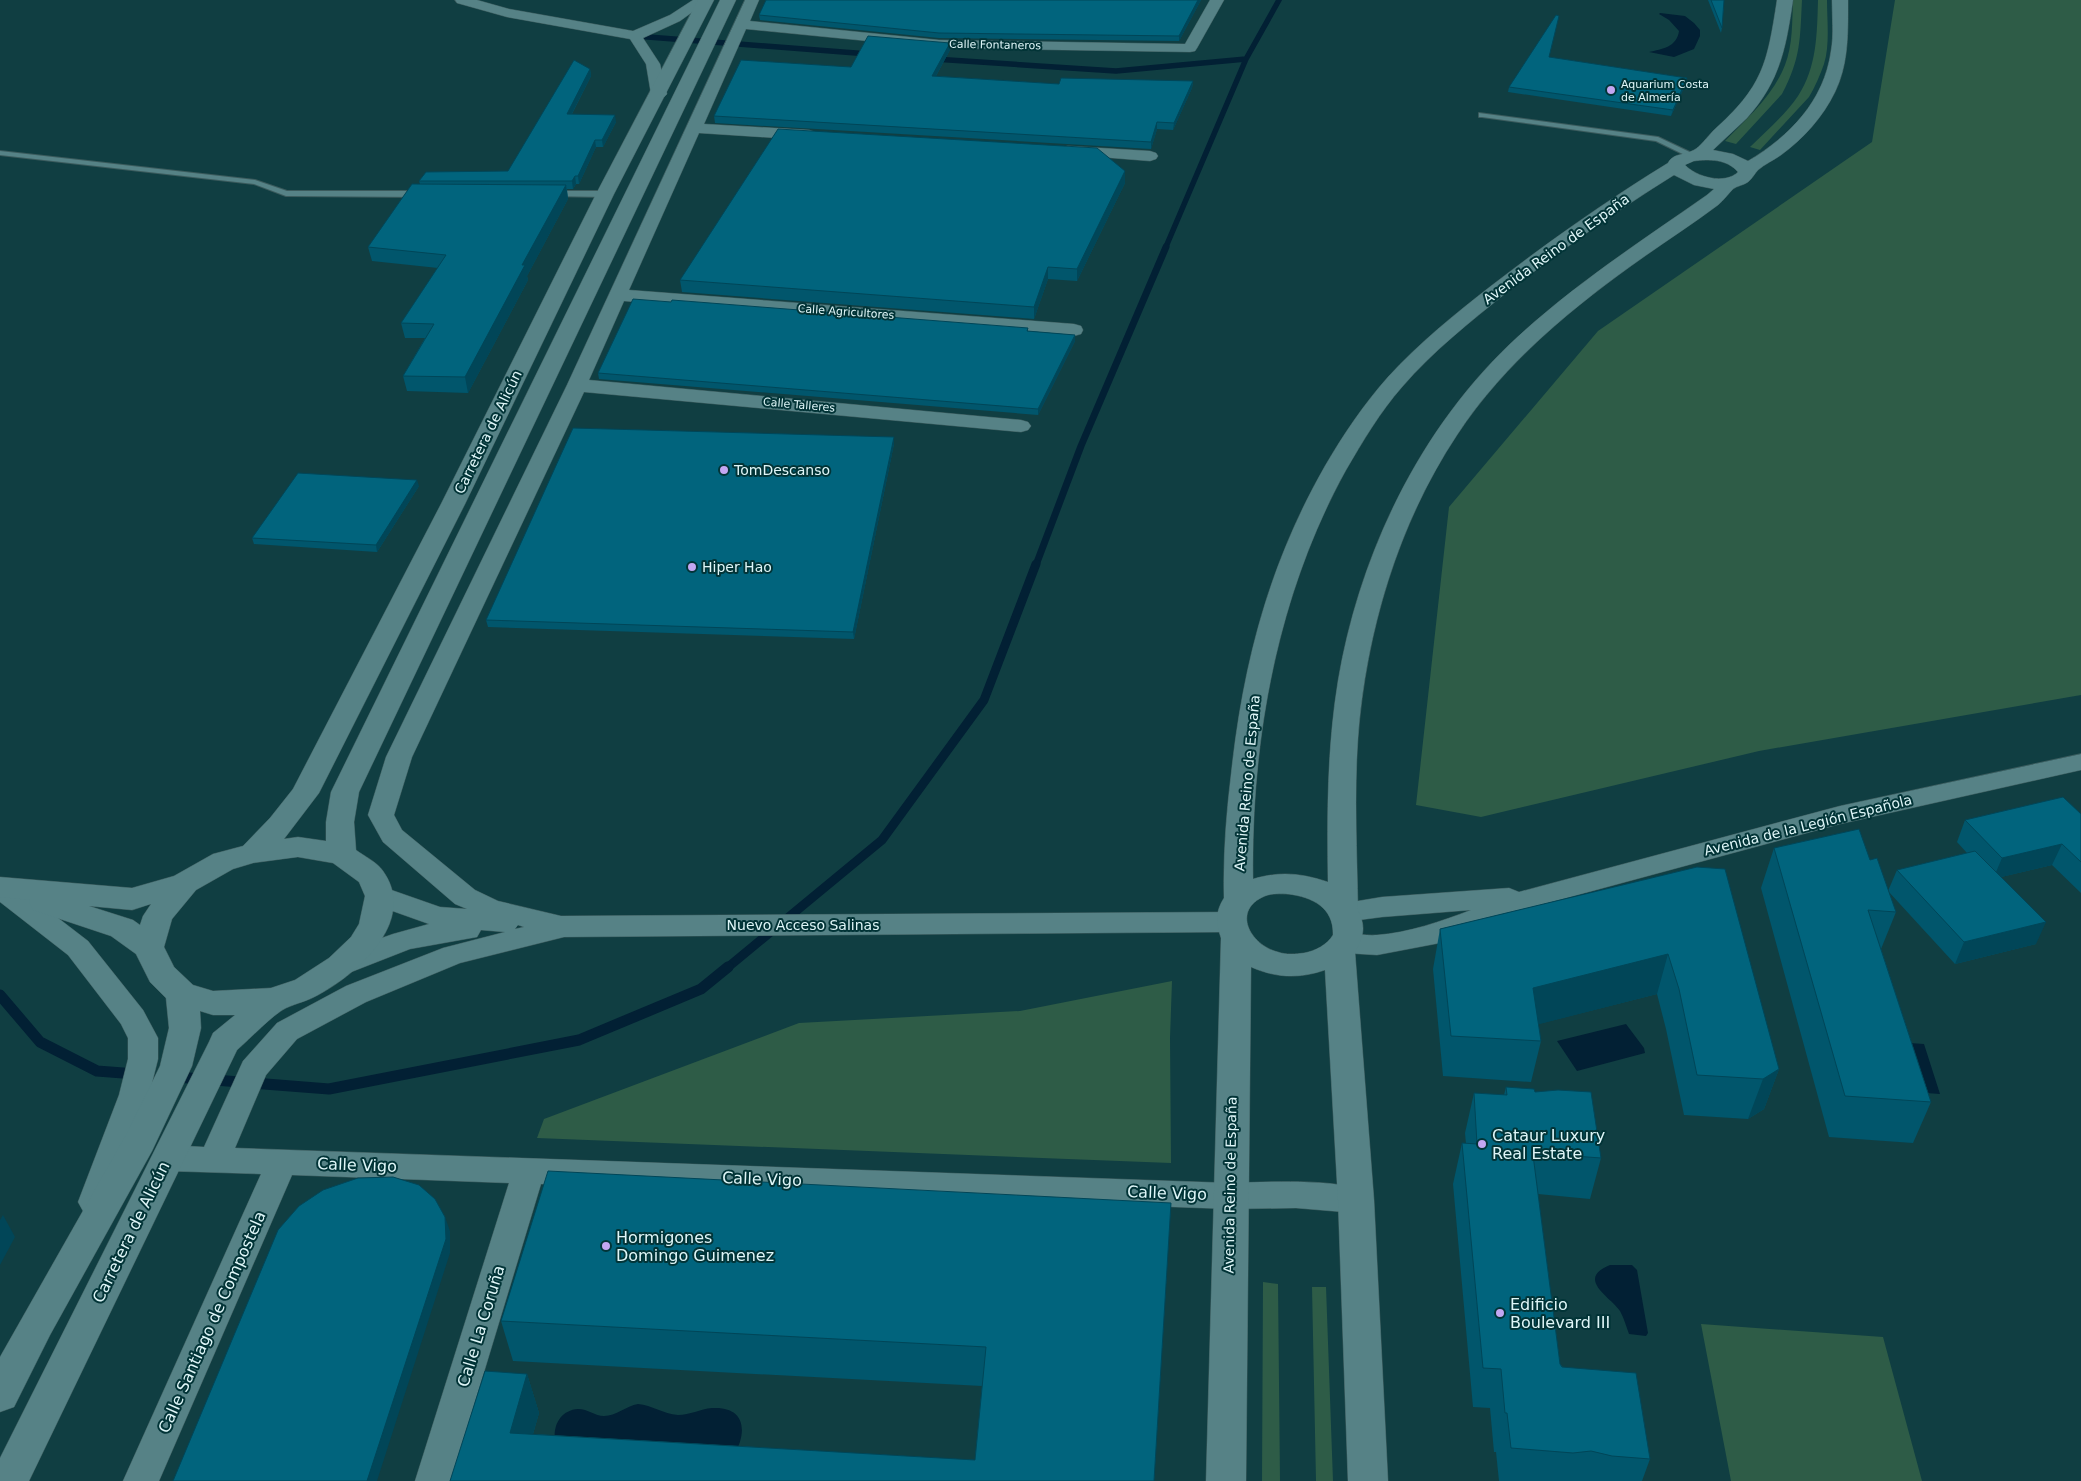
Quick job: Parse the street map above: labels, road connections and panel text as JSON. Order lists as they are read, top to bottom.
{
  "streets": {
    "street": [
      "Calle Fontaneros",
      "Avenida Reino de España",
      "Calle Agricultores",
      "Calle Talleres",
      "Carretera de Alicún",
      "Avenida de la Legión Española",
      "Nuevo Acceso Salinas",
      "Calle Vigo",
      "Calle Santiago de Compostela",
      "Calle La Coruña"
    ]
  },
  "crossings": [
    ["Avenida Reino de España", "Avenida de la Legión Española"],
    ["Avenida Reino de España", "Nuevo Acceso Salinas"],
    ["Avenida Reino de España", "Calle Vigo"],
    ["Carretera de Alicún", "Calle Vigo"],
    ["Avenida de la Legión Española", "Nuevo Acceso Salinas"],
    ["Calle Vigo", "Calle Santiago de Compostela"],
    ["Calle Vigo", "Calle La Coruña"]
  ],
  "places": [
    "Aquarium Costa de Almería",
    "TomDescanso",
    "Hiper Hao",
    "Cataur Luxury Real Estate",
    "Hormigones Domingo Guimenez",
    "Edificio Boulevard III"
  ]
}
